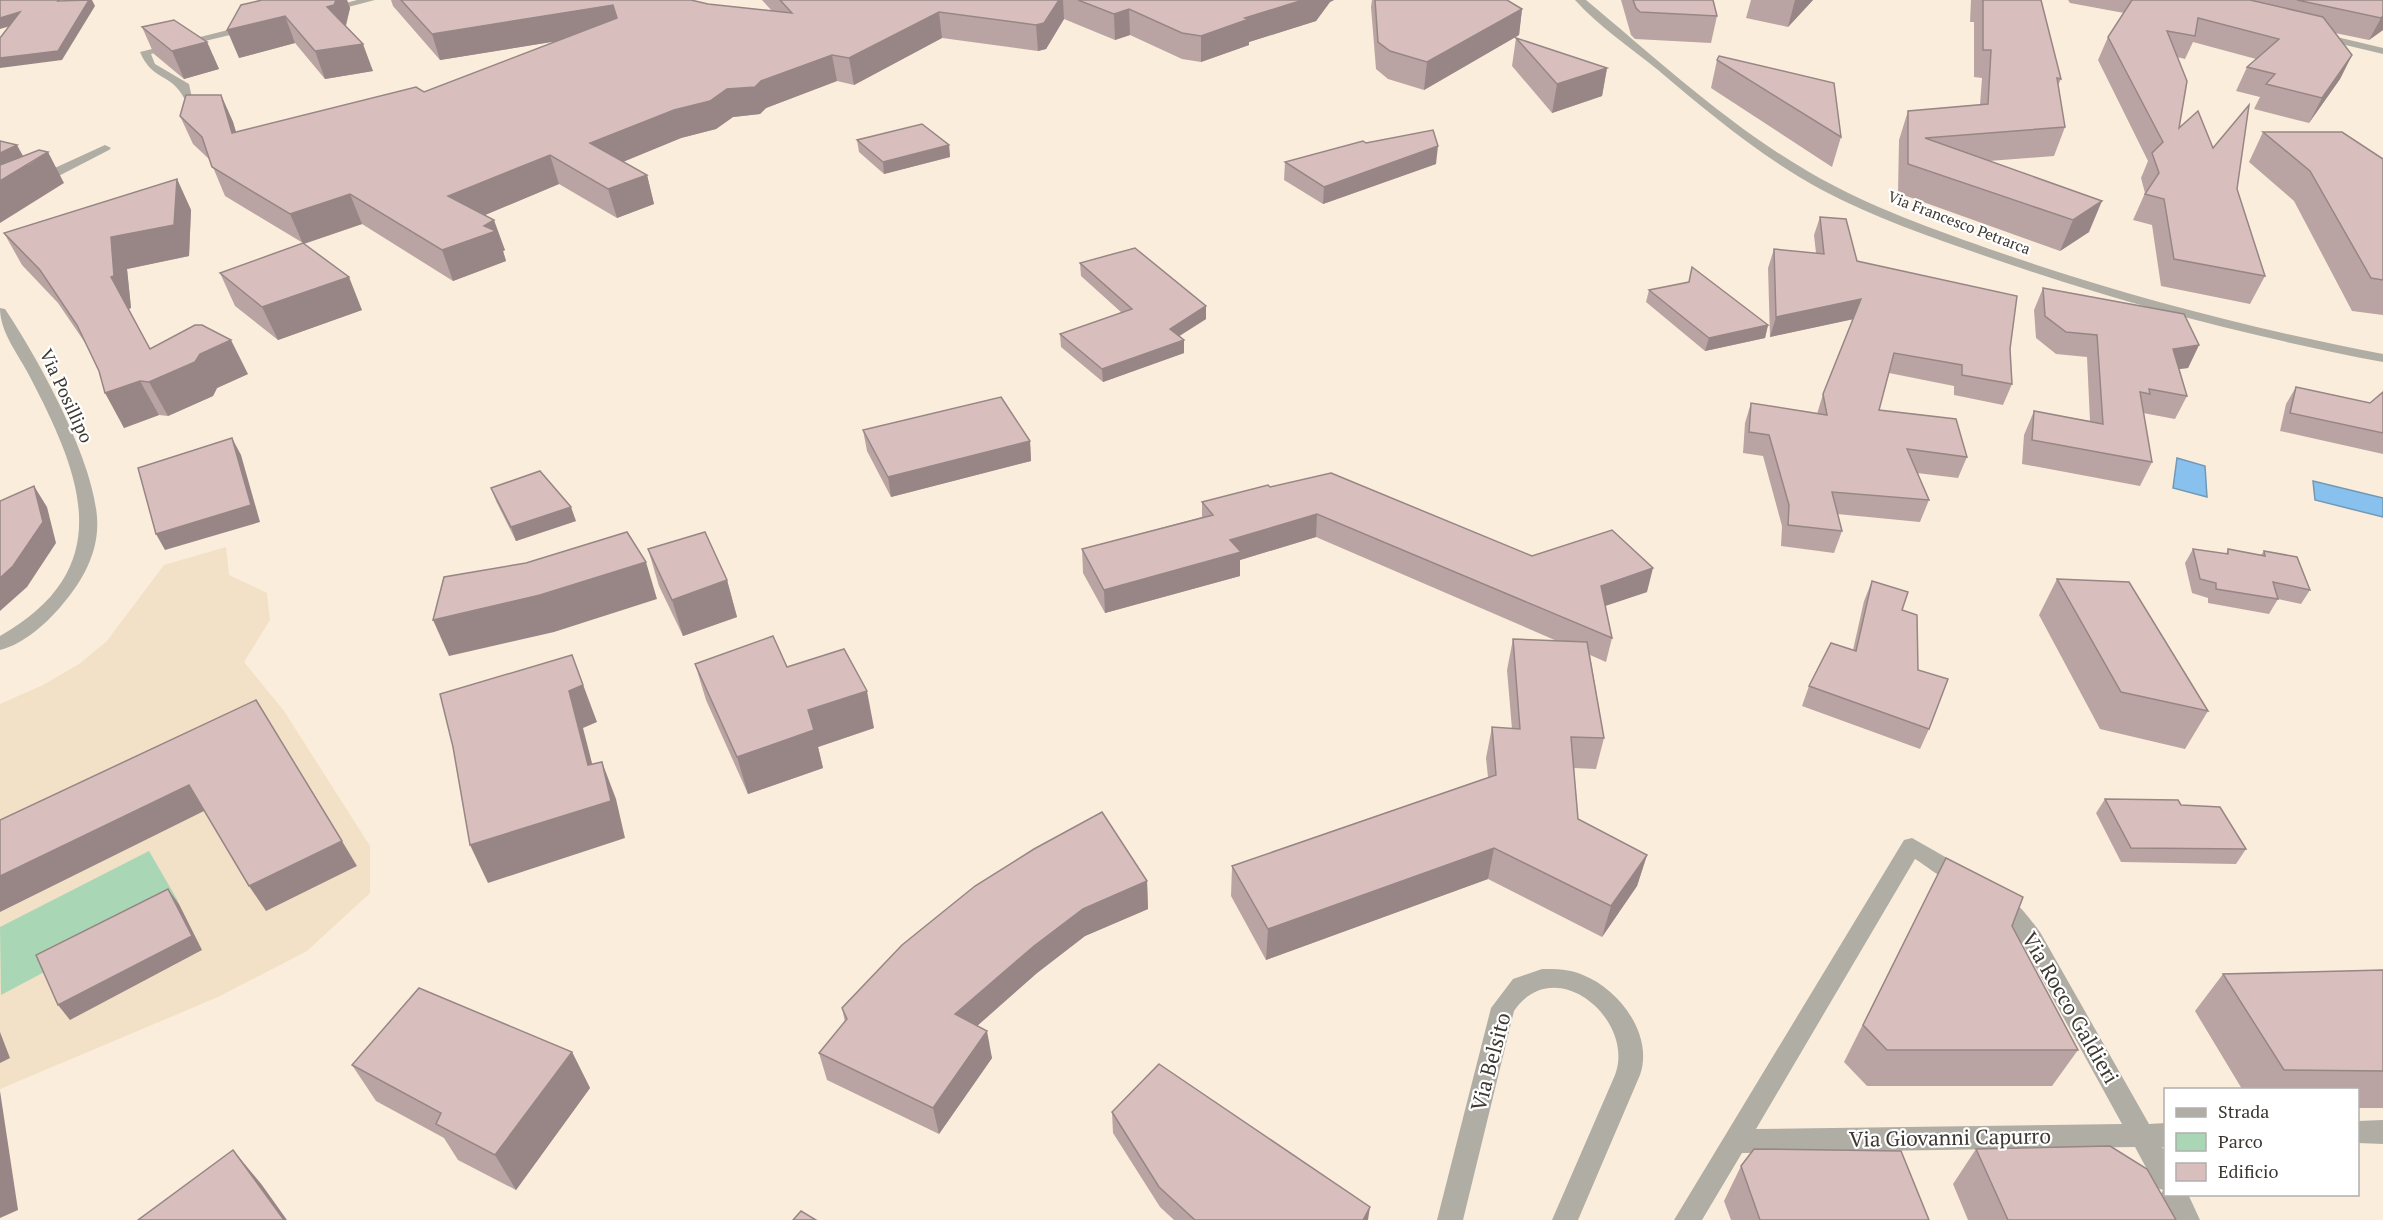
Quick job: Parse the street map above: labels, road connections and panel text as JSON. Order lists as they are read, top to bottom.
{
  "streets": {
    "street": [
      "Via Francesco Petrarca",
      "Via Posillipo",
      "Via Rocco Galdieri",
      "Via Belsito",
      "Via Giovanni Capurro"
    ]
  },
  "crossings": [
    ["Via Rocco Galdieri", "Via Giovanni Capurro"]
  ],
  "legend": ["Strada", "Parco", "Edificio"]
}
